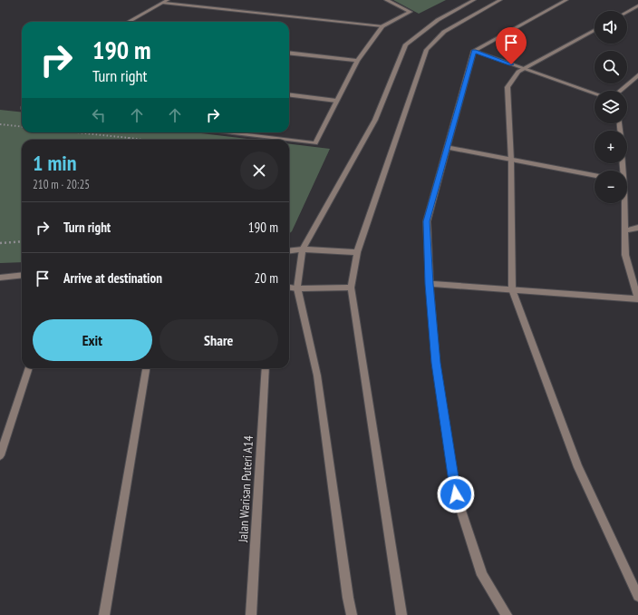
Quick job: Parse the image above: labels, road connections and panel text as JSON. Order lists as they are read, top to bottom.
{
  "streets": {
    "street": ["Jalan Warisan Puteri A14"]
  },
  "page": {
    "map_buttons": ["+", "−"],
    "turn": ["190 m", "Turn right"],
    "heading": ["1 min", "210 m · 20:25"],
    "list": [
      {
        "name": "Turn right",
        "value": "190 m"
      },
      {
        "name": "Arrive at destination",
        "value": "20 m"
      }
    ],
    "buttons": ["Exit", "Share"]
  }
}
